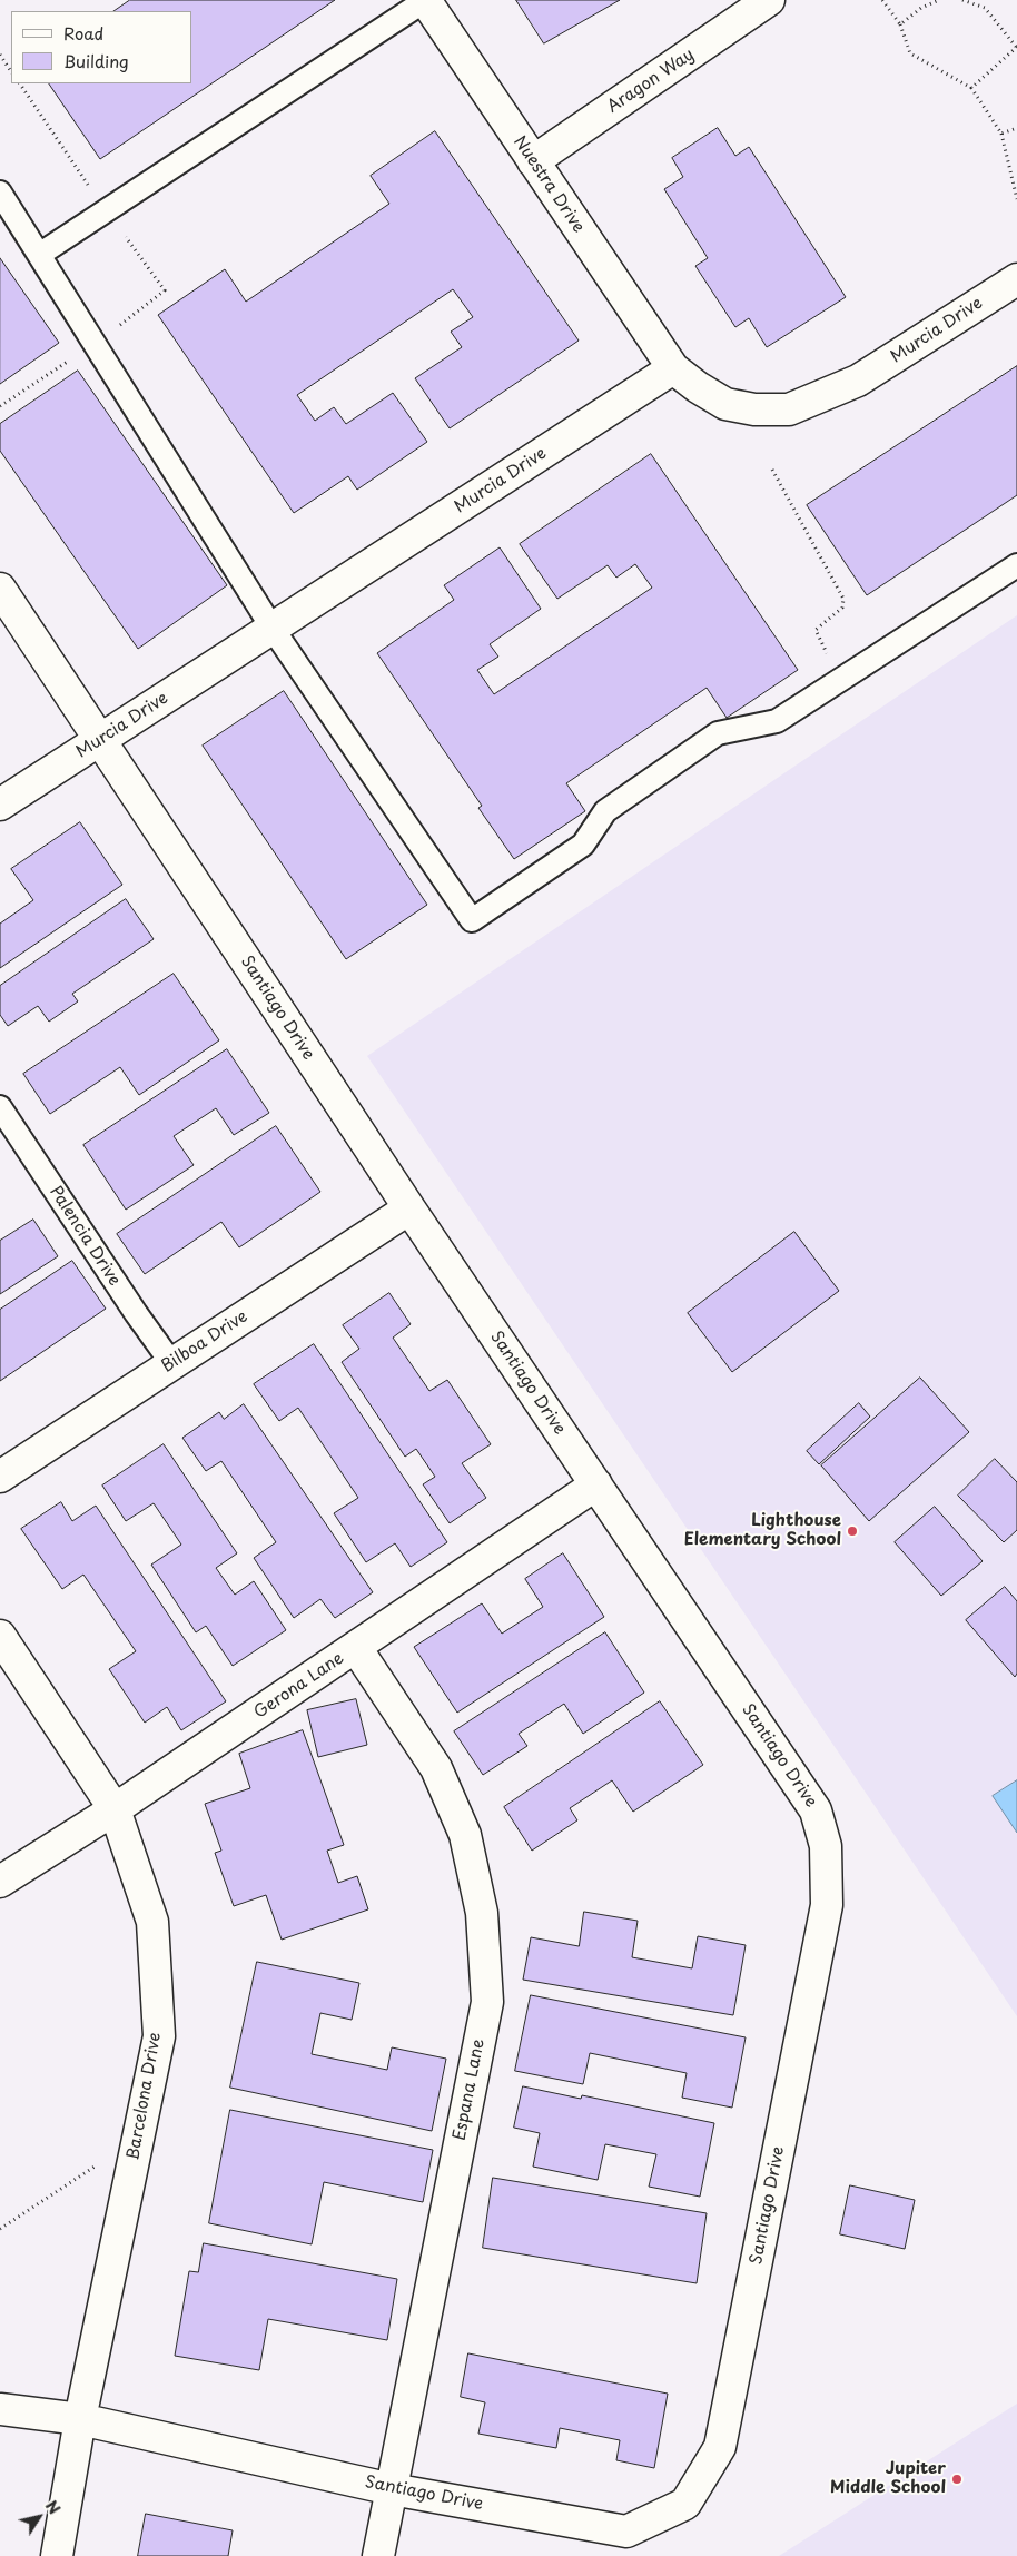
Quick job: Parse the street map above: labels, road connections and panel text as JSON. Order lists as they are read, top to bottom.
{
  "streets": {
    "street": [
      "Aragon Way",
      "Nuestra Drive",
      "Murcia Drive",
      "Santiago Drive",
      "Bilboa Drive",
      "Gerona Lane",
      "Espana Lane",
      "Barcelona Drive"
    ],
    "lane": ["Palencia Drive"]
  },
  "crossings": [
    ["Aragon Way", "Nuestra Drive"],
    ["Nuestra Drive", "Murcia Drive"],
    ["Murcia Drive", "Santiago Drive"],
    ["Santiago Drive", "Bilboa Drive"],
    ["Santiago Drive", "Gerona Lane"],
    ["Santiago Drive", "Espana Lane"],
    ["Santiago Drive", "Barcelona Drive"],
    ["Palencia Drive", "Bilboa Drive"],
    ["Gerona Lane", "Espana Lane"],
    ["Gerona Lane", "Barcelona Drive"]
  ],
  "places": ["Lighthouse Elementary School", "Jupiter Middle School"],
  "legend": ["Road", "Building"],
  "north": "top right"
}
